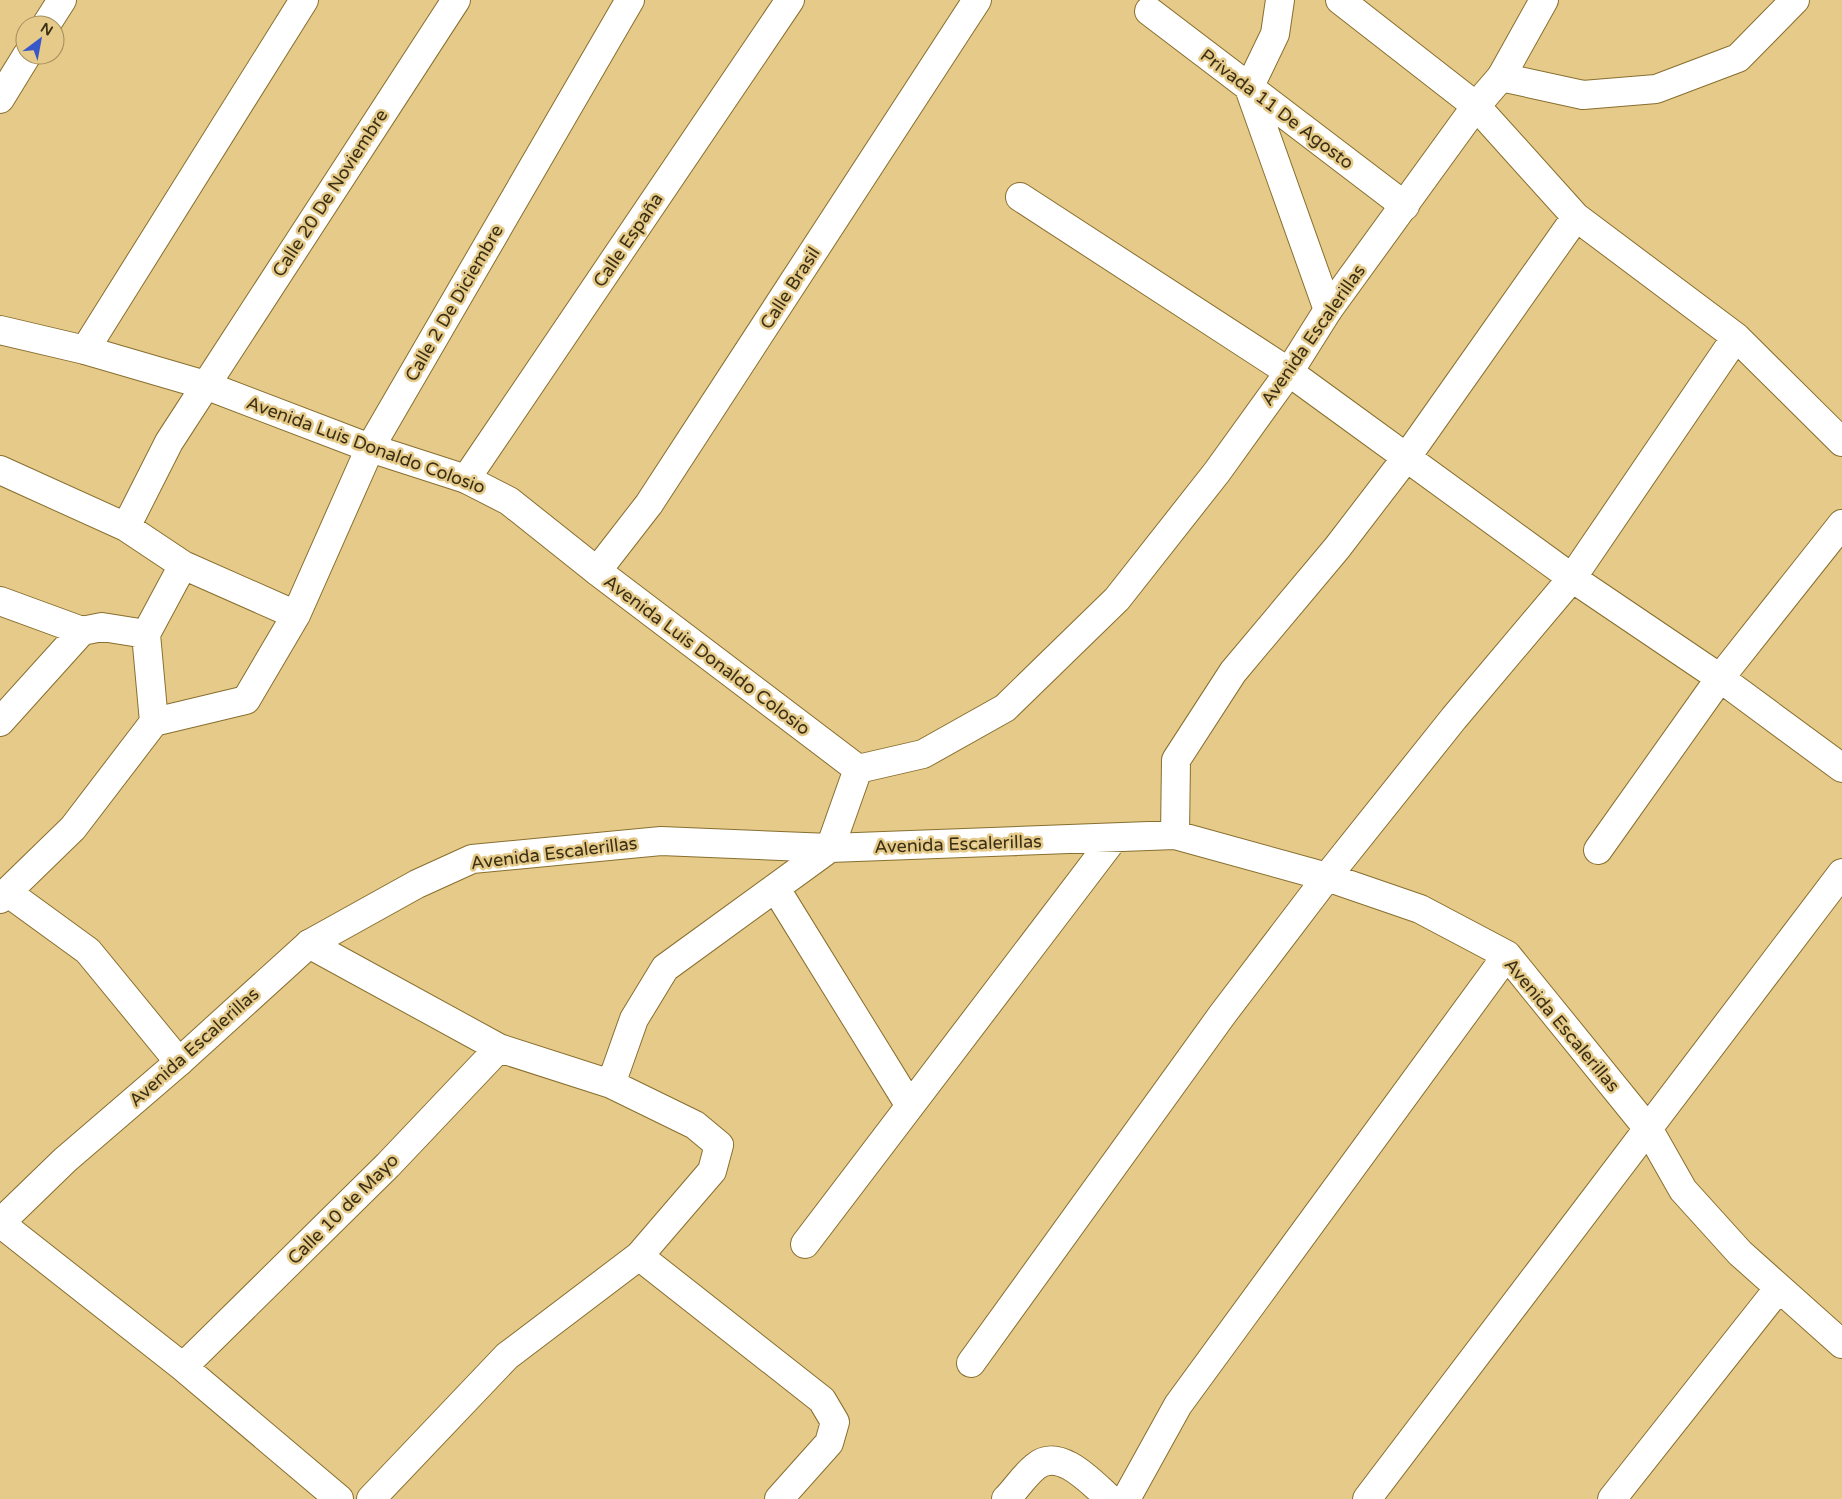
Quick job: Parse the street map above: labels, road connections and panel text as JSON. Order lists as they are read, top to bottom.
{
  "streets": {
    "street": [
      "Privada 11 De Agosto",
      "Calle 20 De Noviembre",
      "Calle España",
      "Calle Brasil",
      "Calle 2 De Diciembre",
      "Avenida Escalerillas",
      "Avenida Luis Donaldo Colosio",
      "Calle 10 de Mayo"
    ]
  },
  "crossings": [
    ["Privada 11 De Agosto", "Avenida Escalerillas"],
    ["Calle 20 De Noviembre", "Avenida Luis Donaldo Colosio"],
    ["Calle España", "Avenida Luis Donaldo Colosio"],
    ["Calle Brasil", "Avenida Luis Donaldo Colosio"],
    ["Calle 2 De Diciembre", "Avenida Luis Donaldo Colosio"],
    ["Avenida Escalerillas", "Avenida Luis Donaldo Colosio"]
  ],
  "north": "top right"
}
